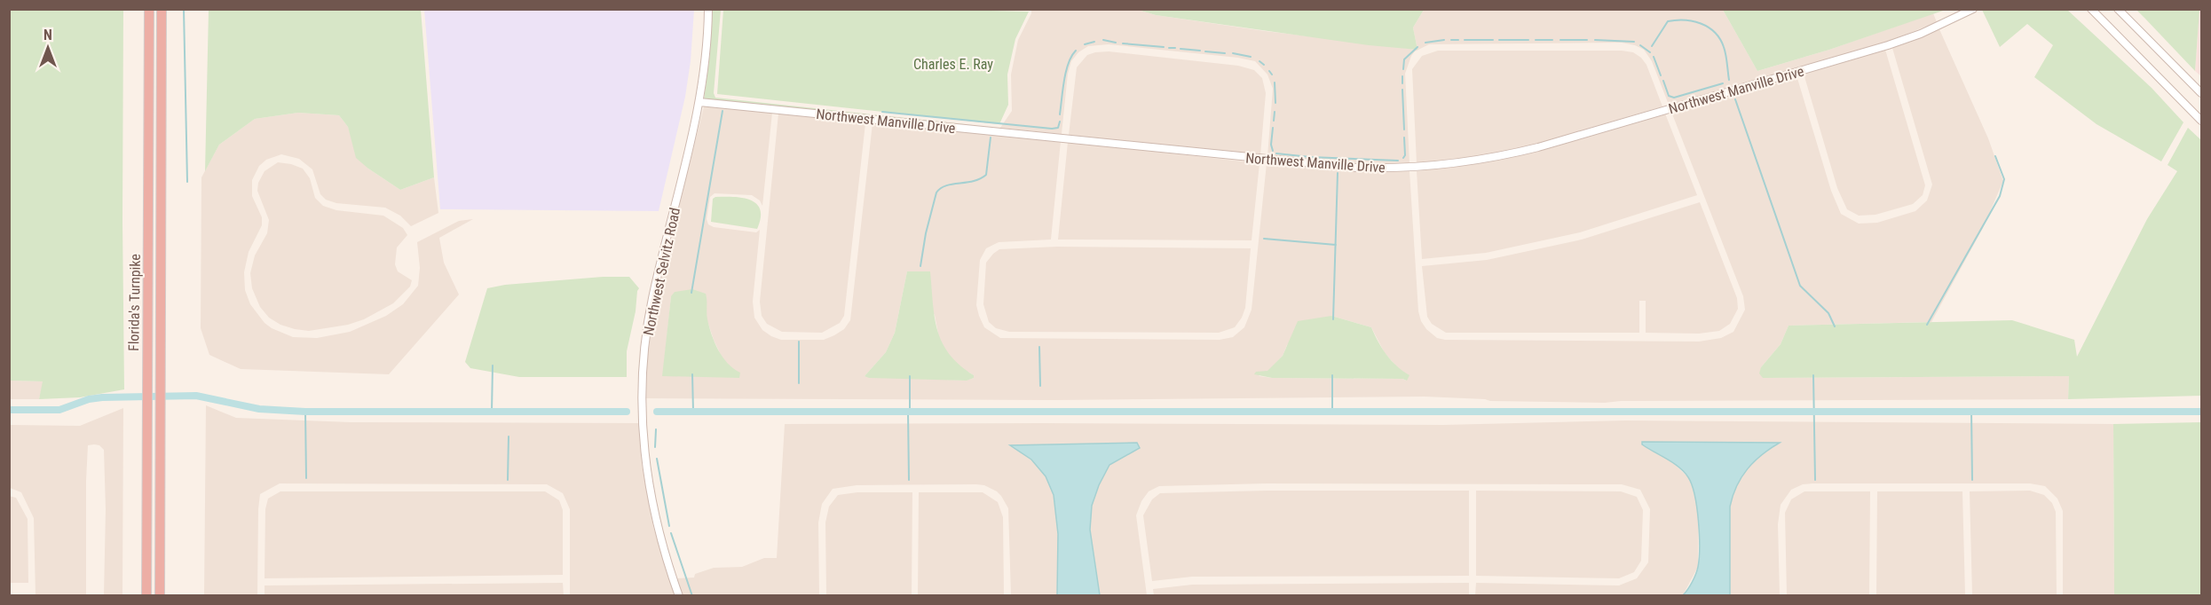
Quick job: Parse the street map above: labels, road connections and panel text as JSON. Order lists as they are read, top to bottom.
{
  "streets": {
    "highway": ["Florida's Turnpike"],
    "street": ["Northwest Manville Drive", "Northwest Selvitz Road"]
  },
  "crossings": [
    ["Northwest Manville Drive", "Northwest Selvitz Road"]
  ],
  "parks": ["Charles E. Ray"],
  "north": "top"
}
